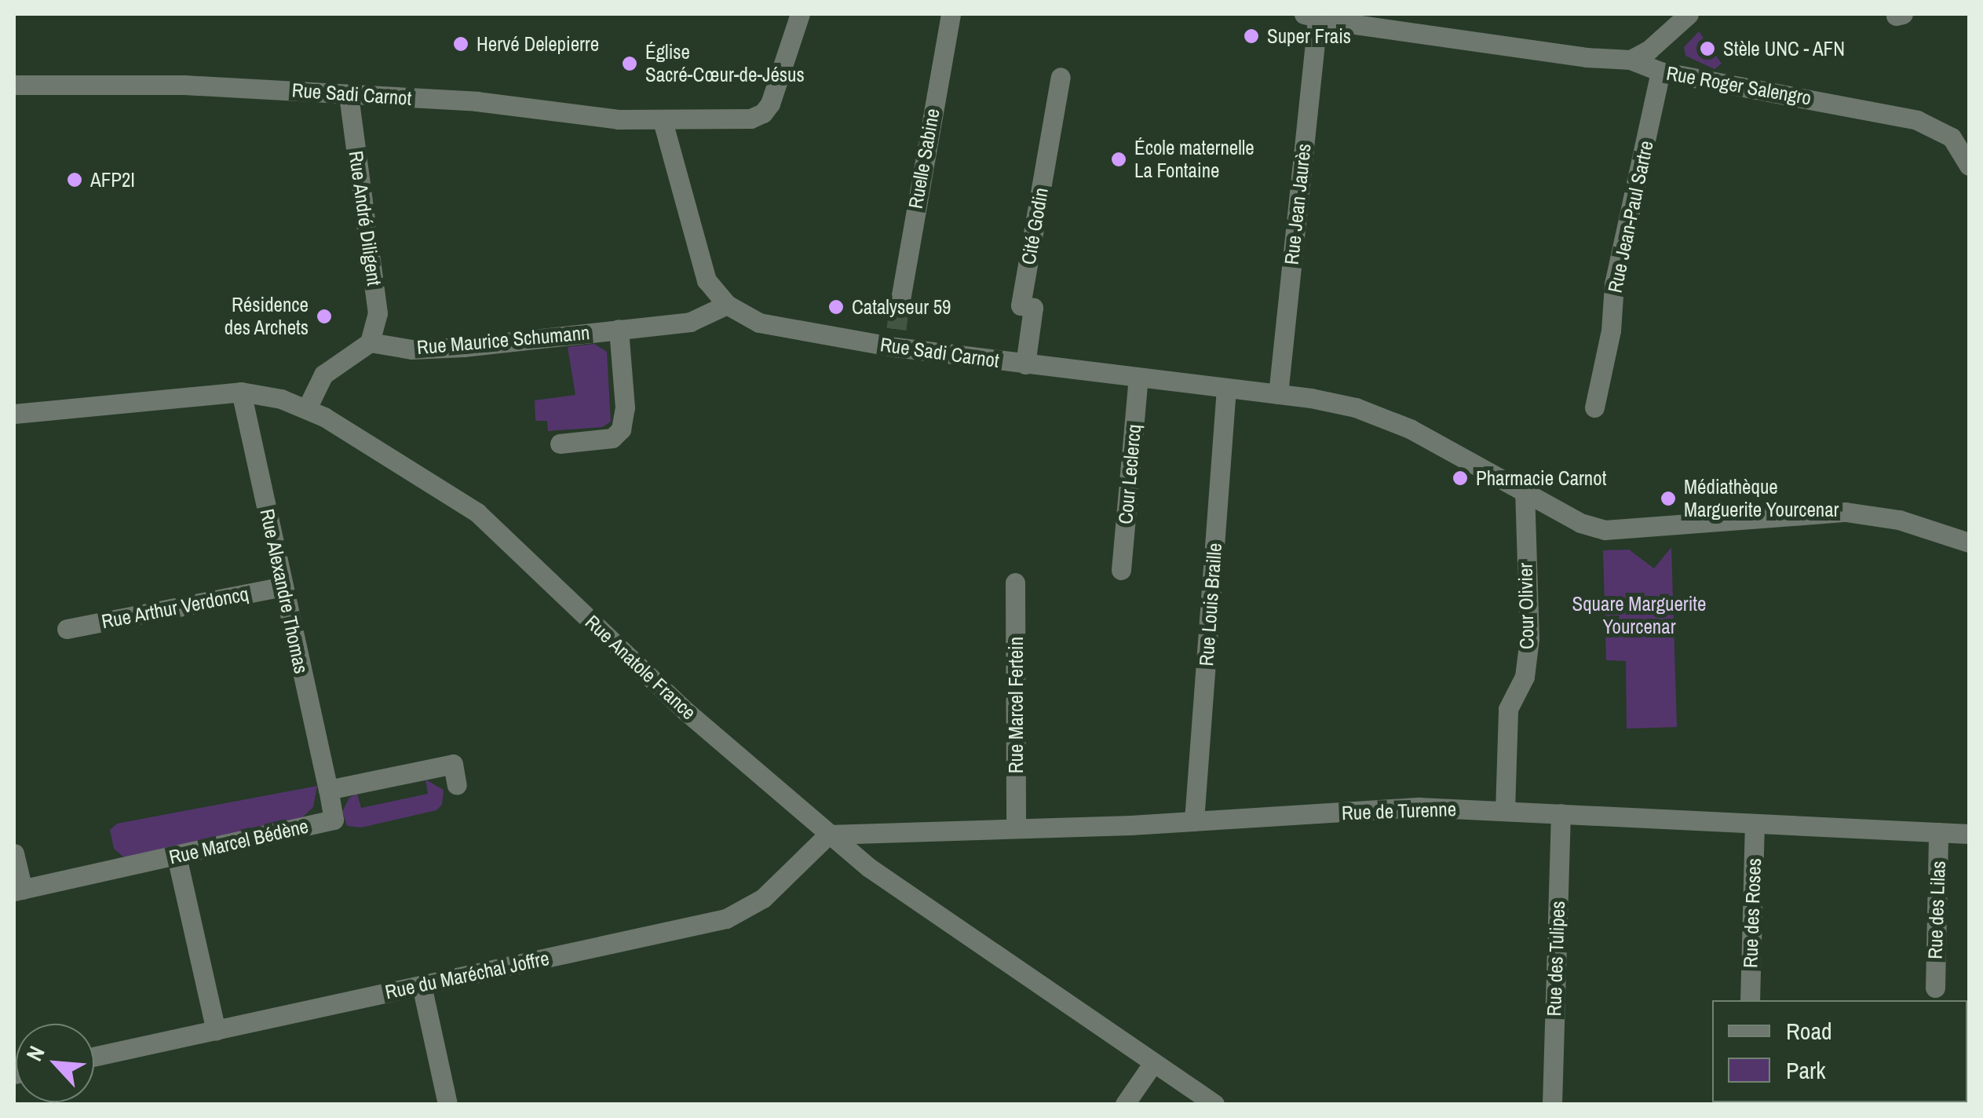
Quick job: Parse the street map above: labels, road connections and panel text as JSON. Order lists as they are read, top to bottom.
{
  "streets": {
    "street": [
      "Rue Roger Salengro",
      "Rue Sadi Carnot",
      "Ruelle Sabine",
      "Rue Jean Jaurès",
      "Rue Jean-Paul Sartre",
      "Rue André Diligent",
      "Cité Godin",
      "Rue Maurice Schumann",
      "Cour Leclercq",
      "Rue Alexandre Thomas",
      "Rue Louis Braille",
      "Cour Olivier",
      "Rue Arthur Verdoncq",
      "Rue Anatole France",
      "Rue Marcel Fertein",
      "Rue de Turenne",
      "Rue Marcel Bédène",
      "Rue des Lilas",
      "Rue des Roses",
      "Rue des Tulipes",
      "Rue du Maréchal Joffre"
    ]
  },
  "crossings": [
    ["Rue Roger Salengro", "Rue Jean Jaurès"],
    ["Rue Roger Salengro", "Rue Jean-Paul Sartre"],
    ["Rue Sadi Carnot", "Rue Jean Jaurès"],
    ["Rue Sadi Carnot", "Rue André Diligent"],
    ["Rue Sadi Carnot", "Cité Godin"],
    ["Rue Sadi Carnot", "Rue Maurice Schumann"],
    ["Rue Sadi Carnot", "Cour Leclercq"],
    ["Rue Sadi Carnot", "Rue Louis Braille"],
    ["Rue Sadi Carnot", "Cour Olivier"],
    ["Rue André Diligent", "Rue Maurice Schumann"],
    ["Rue Alexandre Thomas", "Rue Arthur Verdoncq"],
    ["Rue Alexandre Thomas", "Rue Anatole France"],
    ["Rue Alexandre Thomas", "Rue Marcel Bédène"],
    ["Rue Louis Braille", "Rue de Turenne"],
    ["Cour Olivier", "Rue de Turenne"],
    ["Rue Anatole France", "Rue de Turenne"],
    ["Rue Anatole France", "Rue du Maréchal Joffre"],
    ["Rue Marcel Fertein", "Rue de Turenne"],
    ["Rue de Turenne", "Rue des Lilas"],
    ["Rue de Turenne", "Rue des Roses"],
    ["Rue de Turenne", "Rue des Tulipes"],
    ["Rue de Turenne", "Rue du Maréchal Joffre"]
  ],
  "parks": ["Square Marguerite Yourcenar"],
  "places": [
    "Super Frais",
    "Hervé Delepierre",
    "Stèle UNC - AFN",
    "Église Sacré-Cœur-de-Jésus",
    "École maternelle La Fontaine",
    "AFP2I",
    "Catalyseur 59",
    "Résidence des Archets",
    "Pharmacie Carnot",
    "Médiathèque Marguerite Yourcenar"
  ],
  "legend": ["Road", "Park"],
  "north": "top left"
}
